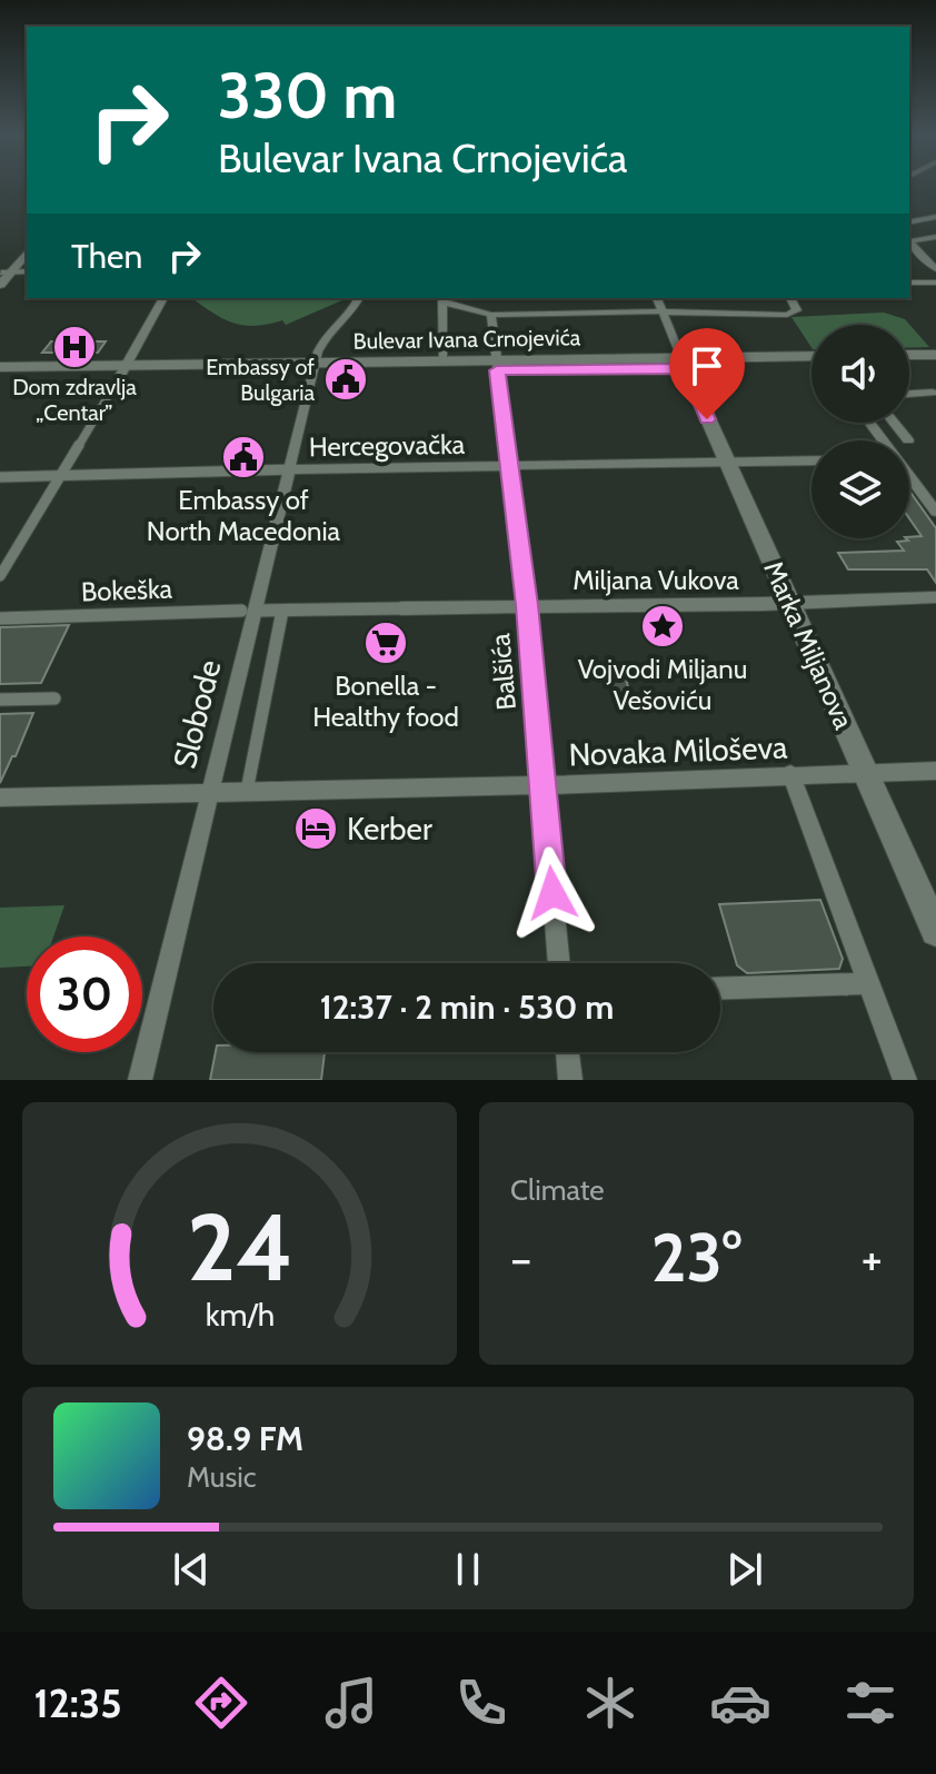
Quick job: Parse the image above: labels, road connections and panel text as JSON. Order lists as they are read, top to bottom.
{
  "streets": {
    "main road": ["Bulevar Ivana Crnojevića", "Marka Miljanova"],
    "street": [
      "Hercegovačka",
      "Miljana Vukova",
      "Bokeška",
      "Balšića",
      "Slobode",
      "Novaka Miloševa"
    ]
  },
  "crossings": [
    ["Bulevar Ivana Crnojevića", "Marka Miljanova"],
    ["Bulevar Ivana Crnojevića", "Balšića"],
    ["Bulevar Ivana Crnojevića", "Slobode"],
    ["Hercegovačka", "Marka Miljanova"],
    ["Hercegovačka", "Balšića"],
    ["Hercegovačka", "Slobode"],
    ["Miljana Vukova", "Bokeška"],
    ["Miljana Vukova", "Marka Miljanova"],
    ["Miljana Vukova", "Balšića"],
    ["Miljana Vukova", "Slobode"],
    ["Bokeška", "Slobode"],
    ["Marka Miljanova", "Novaka Miloševa"],
    ["Balšića", "Novaka Miloševa"],
    ["Slobode", "Novaka Miloševa"]
  ],
  "places": {
    "hospital": ["Dom zdravlja „Centar”"],
    "public building": ["Embassy of Bulgaria", "Embassy of North Macedonia"],
    "place": ["Vojvodi Miljanu Vešoviću"],
    "supermarket": ["Bonella - Healthy food"],
    "hotel": ["Kerber"]
  },
  "page": {
    "turn": ["330 m", "Bulevar Ivana Crnojevića"],
    "then": "Then",
    "limit": "30",
    "trip": "12:37 · 2 min · 530 m",
    "tile": "Climate",
    "heat": ["−", "23°", "+"],
    "song": ["98.9 FM", "Music"],
    "tabs": "12:35",
    "gauge": ["24", "km/h"]
  }
}
